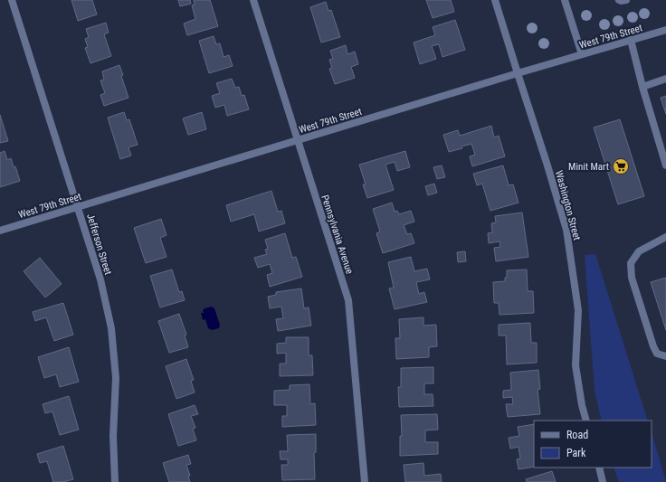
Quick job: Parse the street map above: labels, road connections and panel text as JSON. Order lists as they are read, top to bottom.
{
  "streets": {
    "street": [
      "West 79th Street",
      "Washington Street",
      "Pennsylvania Avenue",
      "Jefferson Street"
    ]
  },
  "crossings": [
    ["West 79th Street", "Washington Street"],
    ["West 79th Street", "Pennsylvania Avenue"],
    ["West 79th Street", "Jefferson Street"]
  ],
  "places": {
    "supermarket": ["Minit Mart"]
  },
  "legend": ["Road", "Park"]
}
